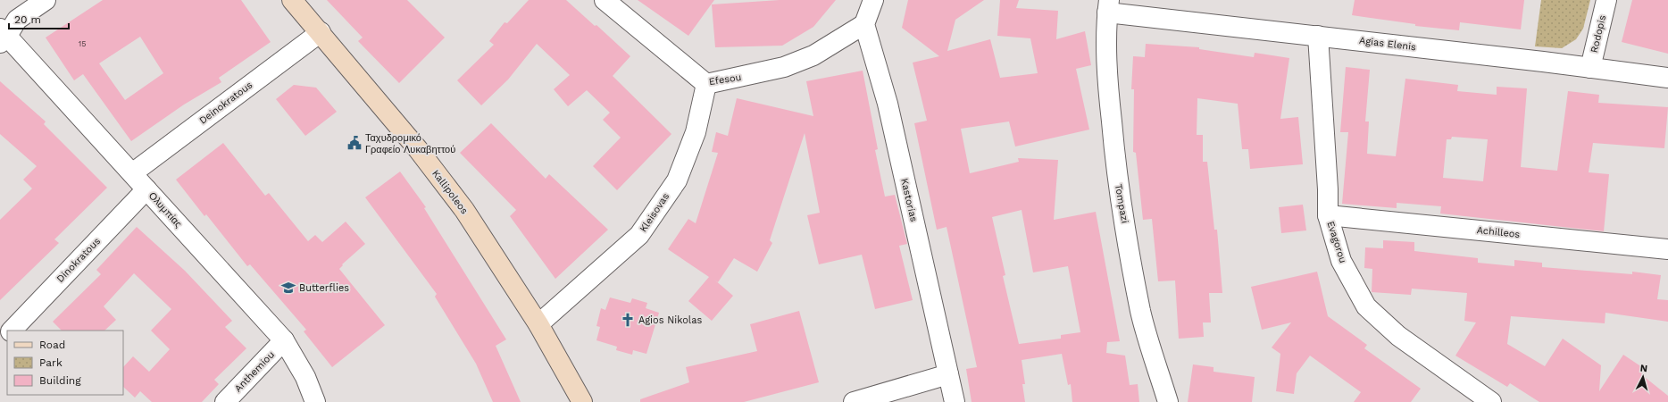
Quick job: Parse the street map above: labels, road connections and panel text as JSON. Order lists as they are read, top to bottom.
{
  "streets": {
    "main road": ["Kallipoleos"],
    "street": [
      "Rodopis",
      "Agias Elenis",
      "Efesou",
      "Deinokratous",
      "Kastorias",
      "Tompazi",
      "Ολυμπίας",
      "Kleisovas",
      "Achilleos",
      "Evagorou",
      "Dinokratous",
      "Anthemiou"
    ]
  },
  "crossings": [
    ["Rodopis", "Agias Elenis"],
    ["Agias Elenis", "Tompazi"],
    ["Agias Elenis", "Evagorou"],
    ["Efesou", "Kastorias"],
    ["Efesou", "Kleisovas"],
    ["Deinokratous", "Kallipoleos"],
    ["Deinokratous", "Ολυμπίας"],
    ["Kallipoleos", "Kleisovas"],
    ["Ολυμπίας", "Dinokratous"],
    ["Ολυμπίας", "Anthemiou"],
    ["Achilleos", "Evagorou"]
  ],
  "places": {
    "public building": ["Ταχυδρομικό Γραφείο Λυκαβηττού"],
    "school or university": ["Butterflies"],
    "church": ["Agios Nikolas"]
  },
  "house_numbers": ["15"],
  "legend": ["Road", "Park", "Building"],
  "scale_bar": "20 m",
  "north": "top"
}
